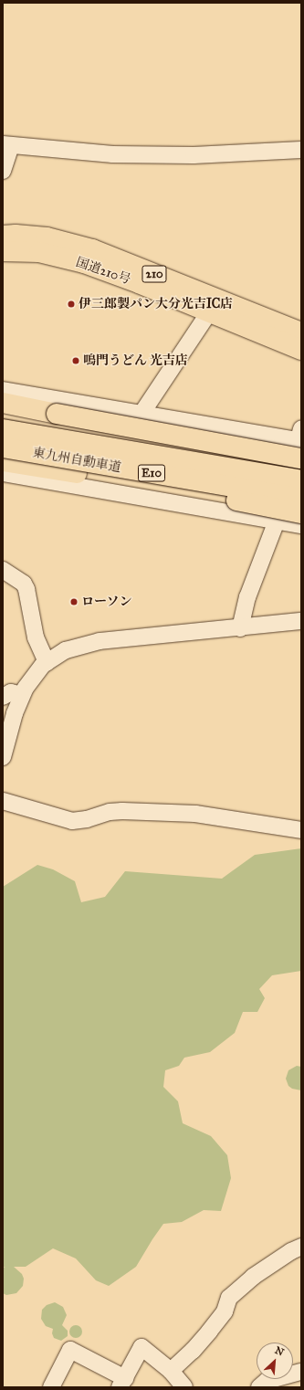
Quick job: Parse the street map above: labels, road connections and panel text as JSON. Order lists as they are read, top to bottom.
{
  "streets": {
    "highway": [
      "国道210号",
      "210",
      "東九州自動車道",
      "E10"
    ]
  },
  "places": ["伊三郎製パン大分光吉IC店", "鳴門うどん 光吉店", "ローソン"],
  "north": "top right"
}
